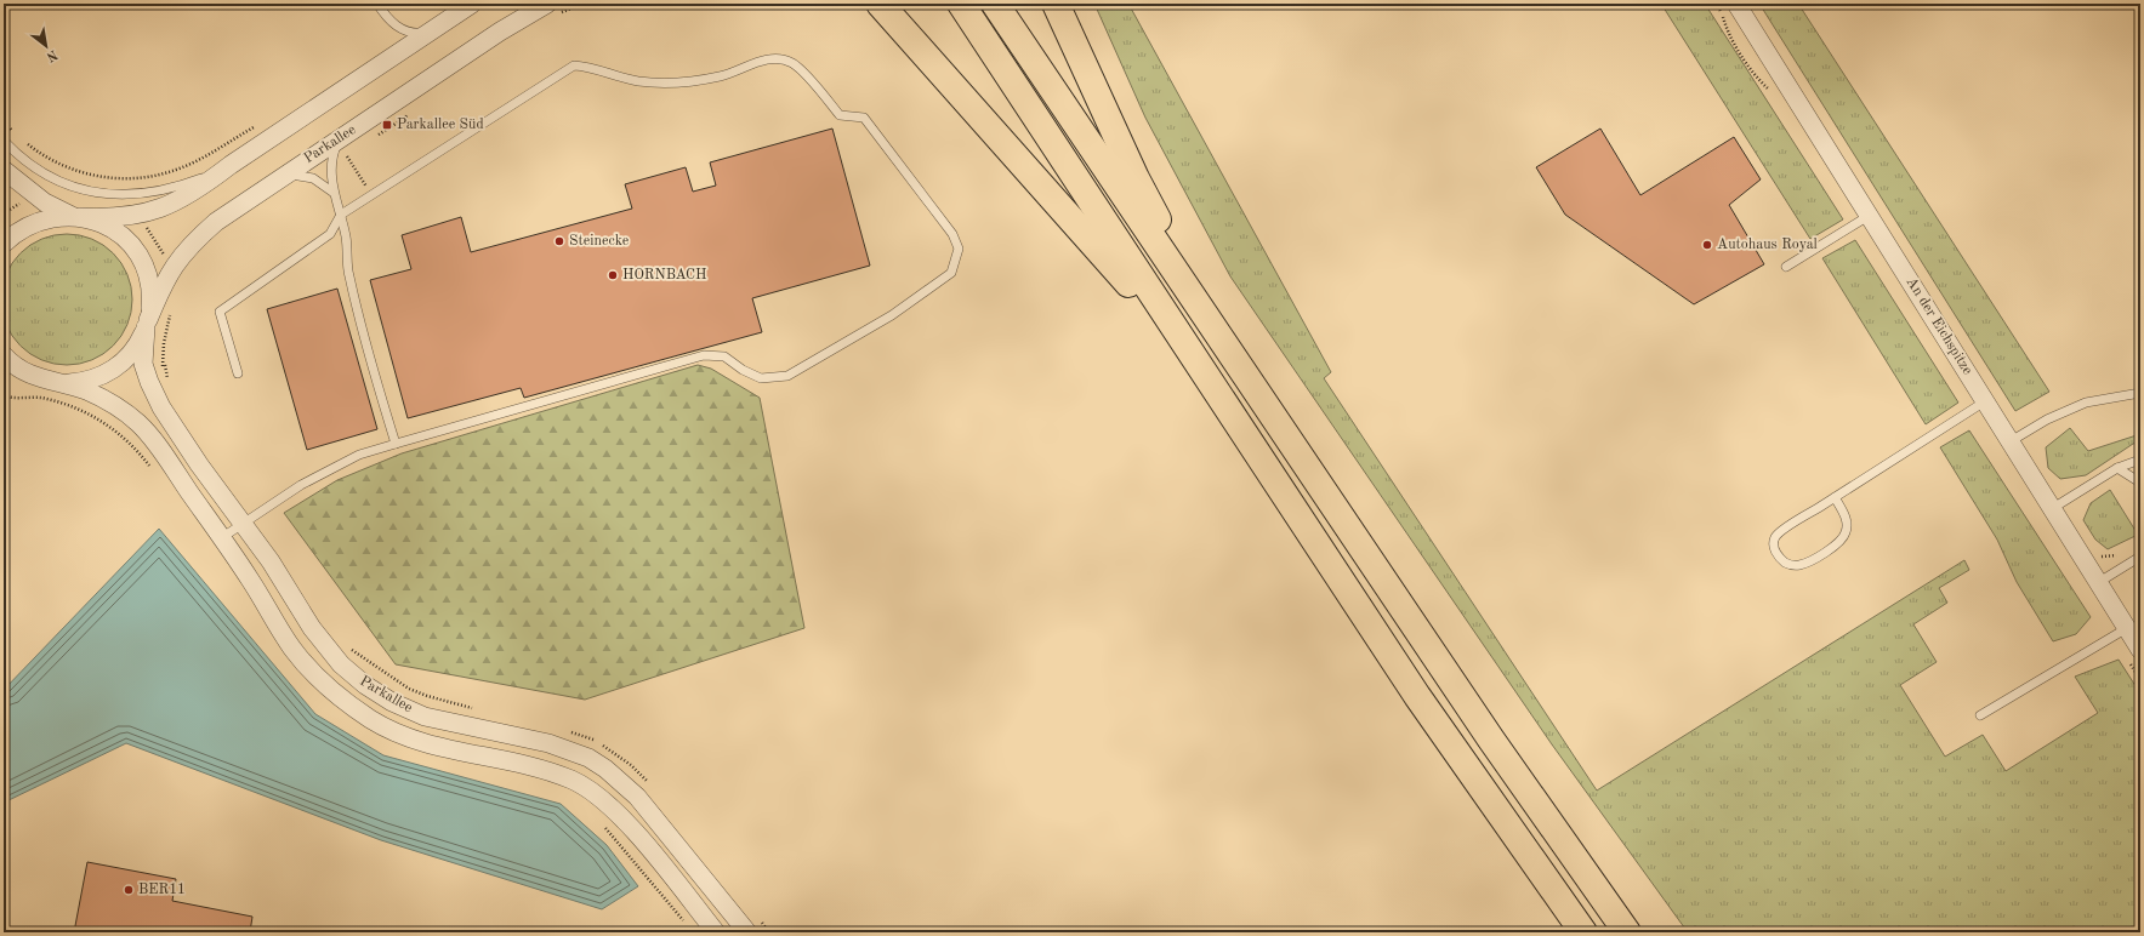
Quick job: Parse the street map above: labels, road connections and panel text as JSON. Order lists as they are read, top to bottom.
{
  "streets": {
    "street": ["Parkallee", "An der Eichspitze"]
  },
  "places": {
    "transit": ["Parkallee Süd"],
    "other": [
      "Steinecke",
      "Autohaus Royal",
      "HORNBACH",
      "BER11"
    ]
  },
  "north": "bottom right"
}
